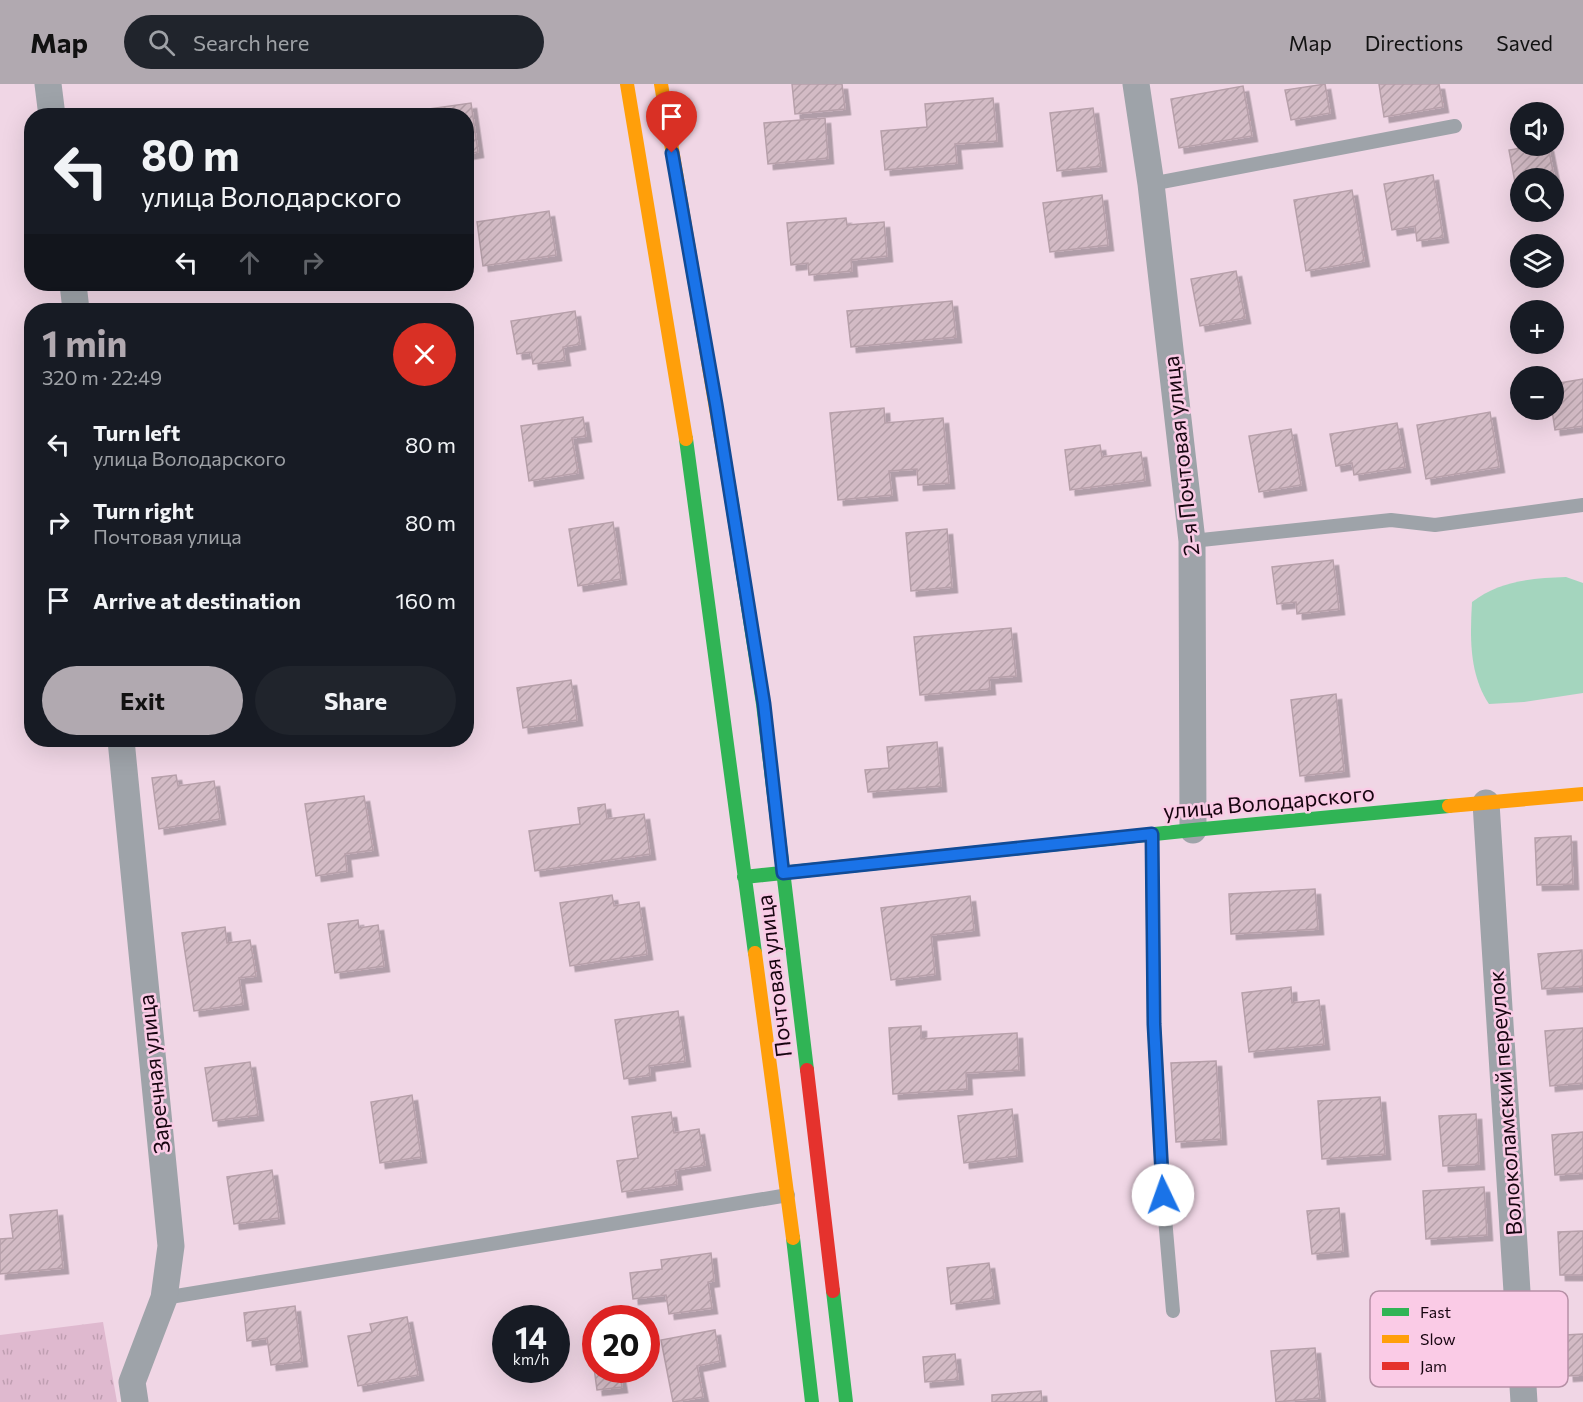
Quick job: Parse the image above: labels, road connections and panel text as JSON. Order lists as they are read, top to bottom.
{
  "streets": {
    "main road": ["улица Володарского", "Почтовая улица"],
    "street": ["2-я Почтовая улица", "Заречная улица", "Волоколамский переулок"]
  },
  "crossings": [
    ["2-я Почтовая улица", "улица Володарского"],
    ["улица Володарского", "Почтовая улица"],
    ["улица Володарского", "Волоколамский переулок"]
  ],
  "legend": ["Fast", "Slow", "Jam"],
  "page": {
    "header": "Map",
    "search": "Search here",
    "nav": ["Map", "Directions", "Saved"],
    "map_buttons": ["+", "−"],
    "turn": ["80 m", "улица Володарского"],
    "heading": ["1 min", "320 m · 22:49"],
    "list": [
      {
        "name": "Turn left",
        "note": "улица Володарского",
        "value": "80 m"
      },
      {
        "name": "Turn right",
        "note": "Почтовая улица",
        "value": "80 m"
      },
      {
        "name": "Arrive at destination",
        "value": "160 m"
      }
    ],
    "buttons": ["Exit", "Share"],
    "speed": "14 km/h",
    "limit": "20"
  }
}
